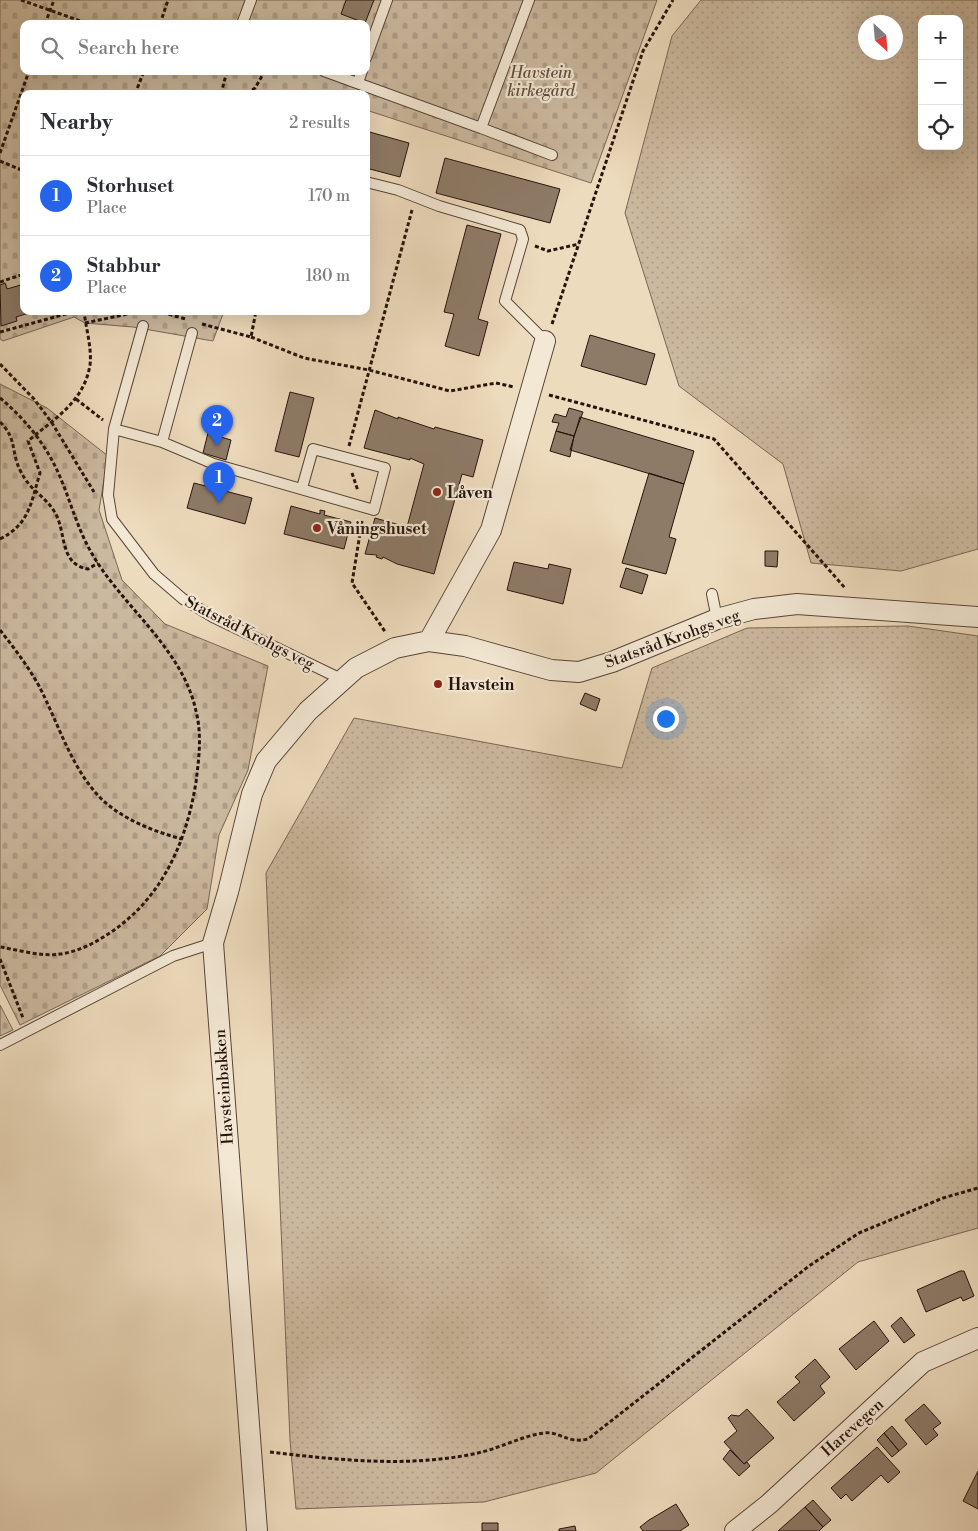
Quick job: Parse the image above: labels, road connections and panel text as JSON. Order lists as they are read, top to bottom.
{
  "streets": {
    "street": ["Statsråd Krohgs veg", "Havsteinbakken", "Harevegen"]
  },
  "crossings": [
    ["Statsråd Krohgs veg", "Havsteinbakken"]
  ],
  "parks": ["Havstein kirkegård"],
  "places": ["Låven", "Våningshuset", "Havstein"],
  "north": "bottom right",
  "page": {
    "map_buttons": ["+", "−"],
    "search": "Search here",
    "heading": ["Nearby", "2 results"],
    "list": [
      {
        "mark": "1",
        "name": "Storhuset",
        "note": "Place",
        "value": "170 m"
      },
      {
        "mark": "2",
        "name": "Stabbur",
        "note": "Place",
        "value": "180 m"
      }
    ],
    "pins": ["2", "1"]
  }
}
